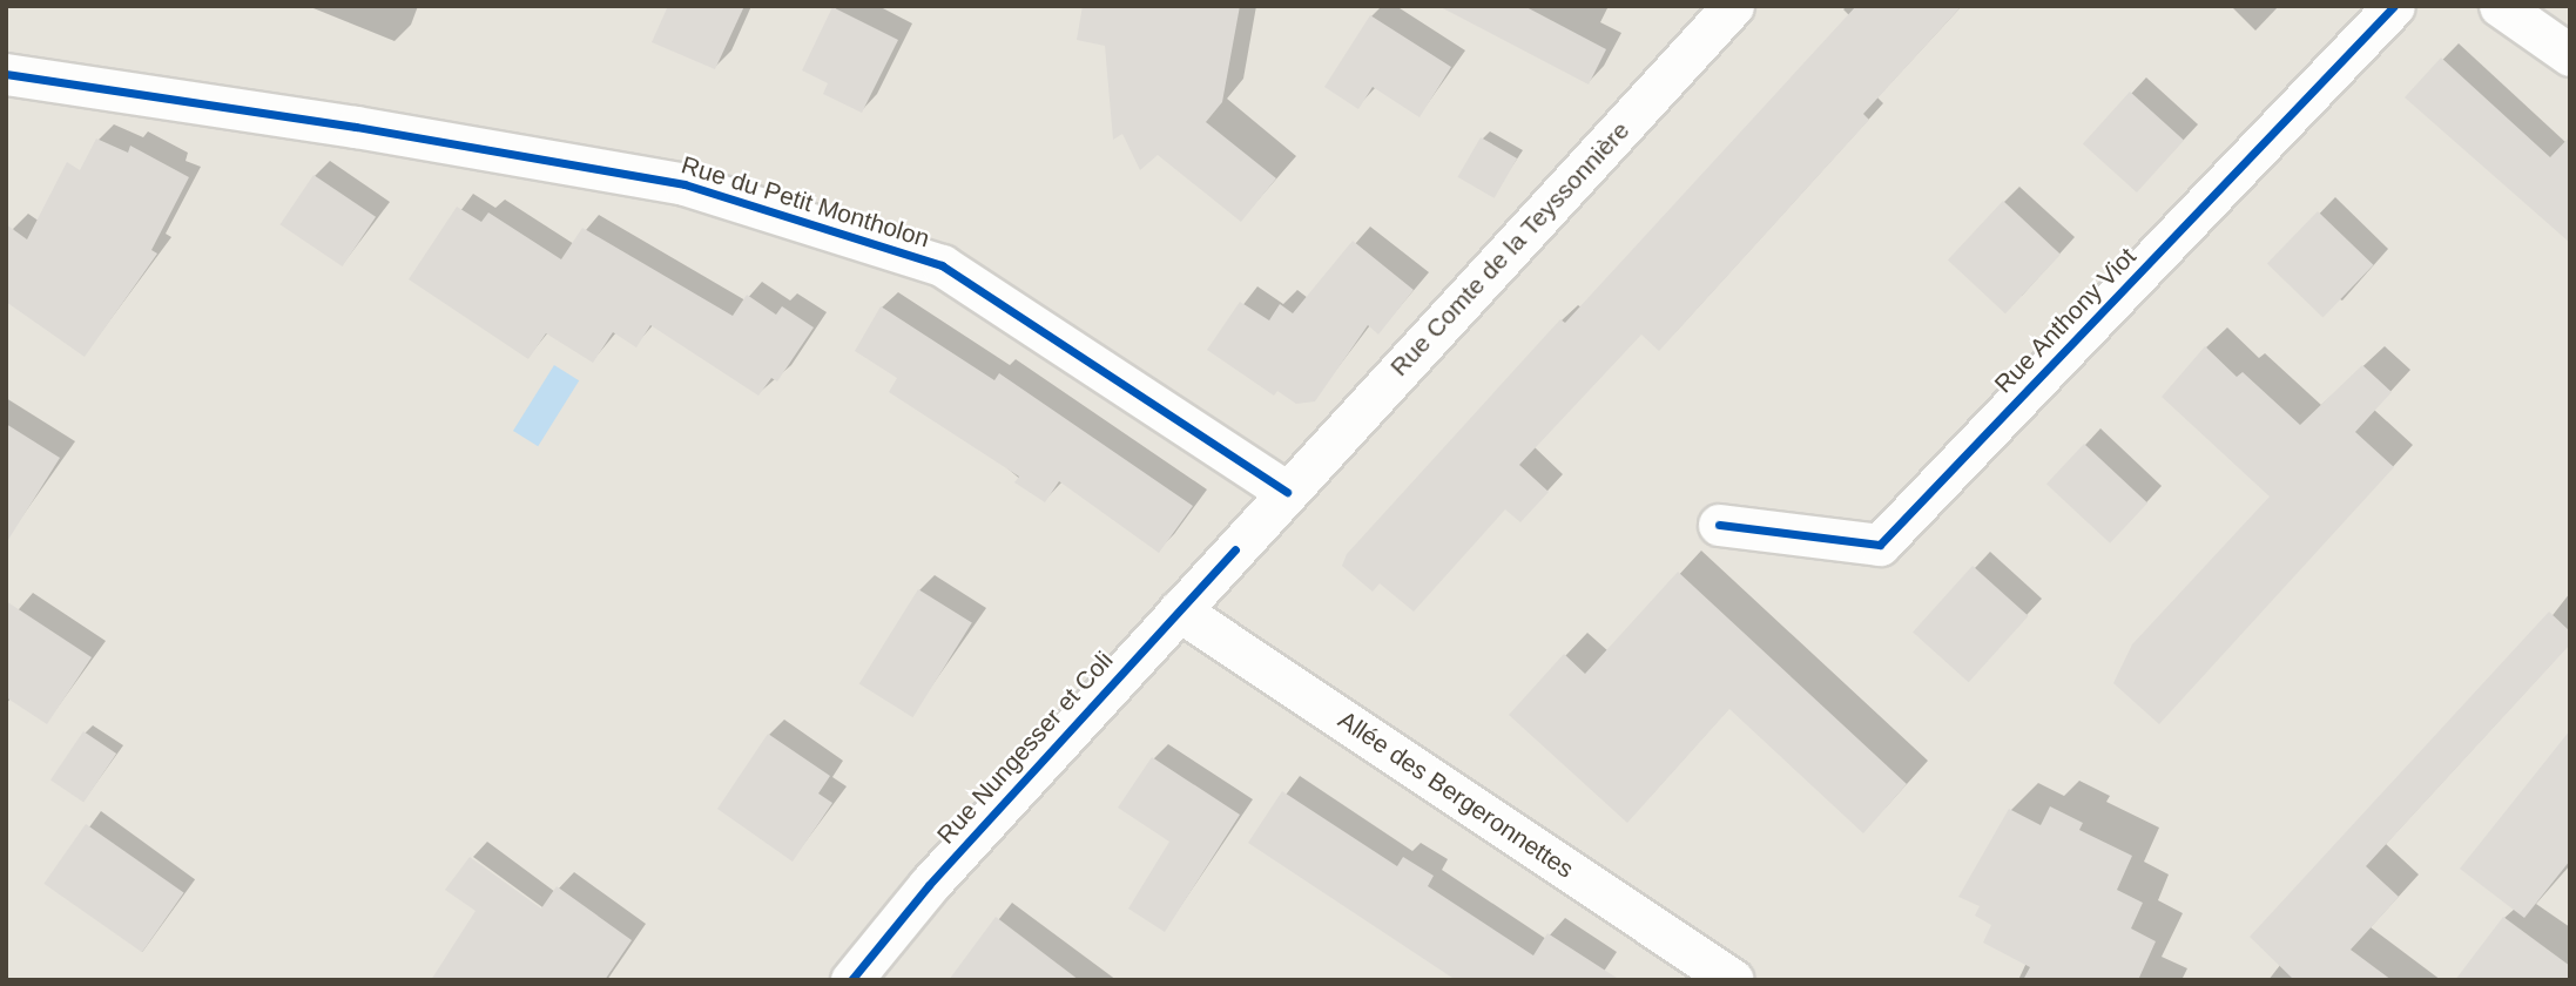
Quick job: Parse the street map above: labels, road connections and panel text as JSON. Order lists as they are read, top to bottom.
{
  "streets": {
    "street": [
      "Rue du Petit Montholon",
      "Rue Comte de la Teyssonnière",
      "Rue Anthony Viot",
      "Rue Nungesser et Coli",
      "Allée des Bergeronnettes"
    ]
  },
  "crossings": [
    ["Rue du Petit Montholon", "Rue Comte de la Teyssonnière"],
    ["Rue du Petit Montholon", "Rue Nungesser et Coli"],
    ["Rue Comte de la Teyssonnière", "Rue Nungesser et Coli"],
    ["Rue Nungesser et Coli", "Allée des Bergeronnettes"]
  ]
}
